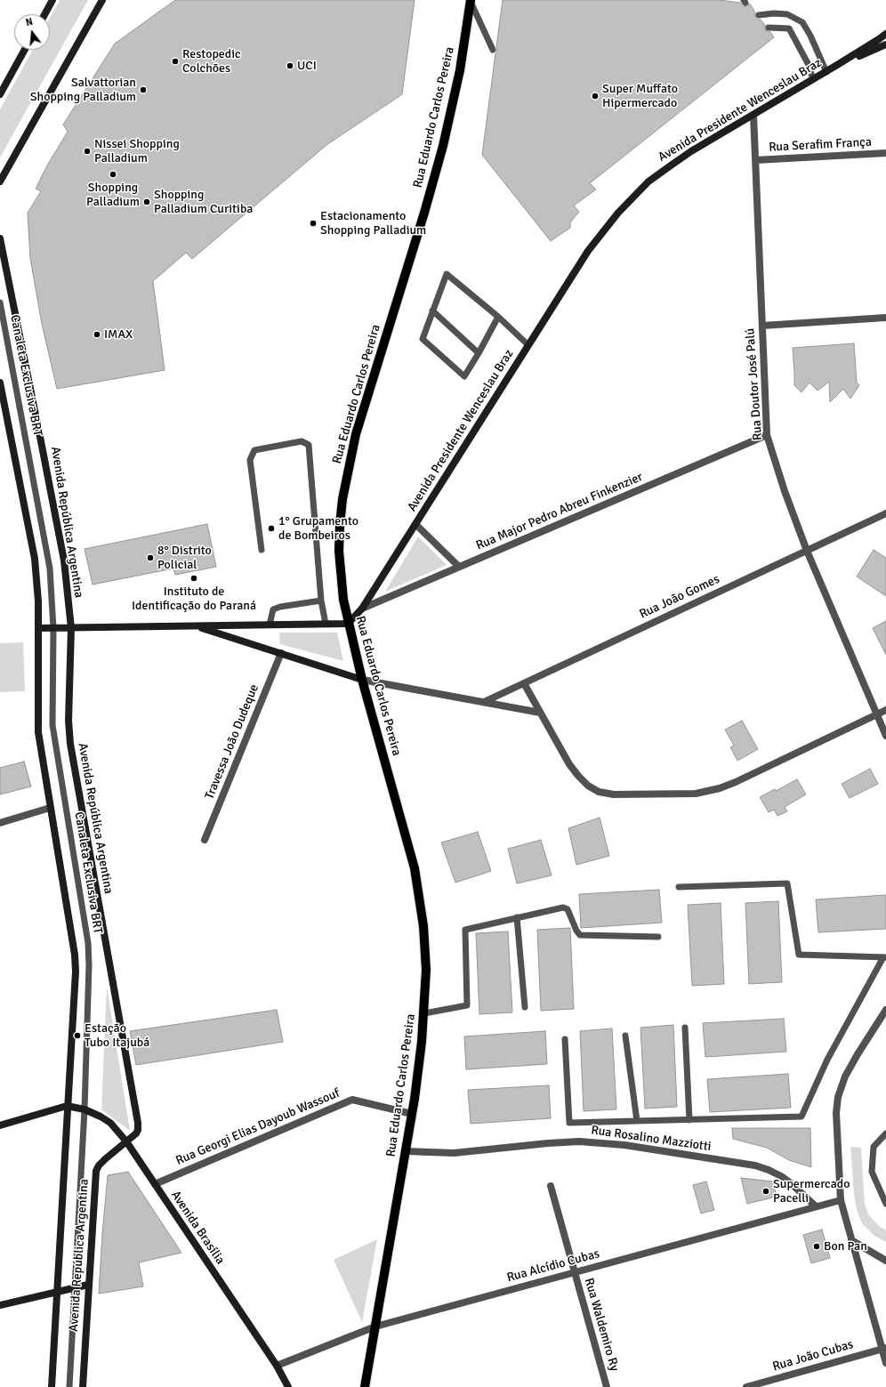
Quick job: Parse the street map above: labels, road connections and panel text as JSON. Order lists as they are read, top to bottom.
{
  "streets": {
    "main road": ["Rua Eduardo Carlos Pereira"],
    "street": [
      "Avenida Presidente Wenceslau Braz",
      "Rua Serafim França",
      "Rua Doutor José Palú",
      "Rua Major Pedro Abreu Finkenzier",
      "Avenida República Argentina",
      "Rua João Gomes",
      "Travessa João Dudeque",
      "Rua Georgi Elias Dayoub Wassouf",
      "Rua Rosalino Mazziotti",
      "Avenida Brasília",
      "Rua Alcídio Cubas",
      "Rua Waldemiro Ry",
      "Rua João Cubas"
    ],
    "lane": ["Canaleta Exclusiva BRT"]
  },
  "crossings": [
    ["Avenida Presidente Wenceslau Braz", "Rua Eduardo Carlos Pereira"],
    ["Avenida Presidente Wenceslau Braz", "Rua Doutor José Palú"],
    ["Avenida Presidente Wenceslau Braz", "Rua Major Pedro Abreu Finkenzier"],
    ["Rua Eduardo Carlos Pereira", "Rua Georgi Elias Dayoub Wassouf"],
    ["Rua Eduardo Carlos Pereira", "Rua Rosalino Mazziotti"],
    ["Rua Eduardo Carlos Pereira", "Rua Alcídio Cubas"],
    ["Rua Serafim França", "Rua Doutor José Palú"],
    ["Canaleta Exclusiva BRT", "Avenida Brasília"],
    ["Rua Doutor José Palú", "Rua Major Pedro Abreu Finkenzier"],
    ["Rua Doutor José Palú", "Rua João Gomes"],
    ["Avenida República Argentina", "Avenida Brasília"],
    ["Rua Georgi Elias Dayoub Wassouf", "Avenida Brasília"],
    ["Rua Rosalino Mazziotti", "Rua Alcídio Cubas"],
    ["Avenida Brasília", "Rua Alcídio Cubas"],
    ["Rua Alcídio Cubas", "Rua Waldemiro Ry"]
  ],
  "places": [
    "Restopedic Colchões",
    "UCI",
    "Salvattorian Shopping Palladium",
    "Super Muffato Hipermercado",
    "Nissei Shopping Palladium",
    "Shopping Palladium",
    "Shopping Palladium Curitiba",
    "Estacionamento Shopping Palladium",
    "IMAX",
    "1° Grupamento de Bombeiros",
    "8° Distrito Policial",
    "Instituto de Identificação do Paraná",
    "Estação Tubo Itajubá",
    "Supermercado Pacelli",
    "Bon Pan"
  ],
  "north": "top"
}
